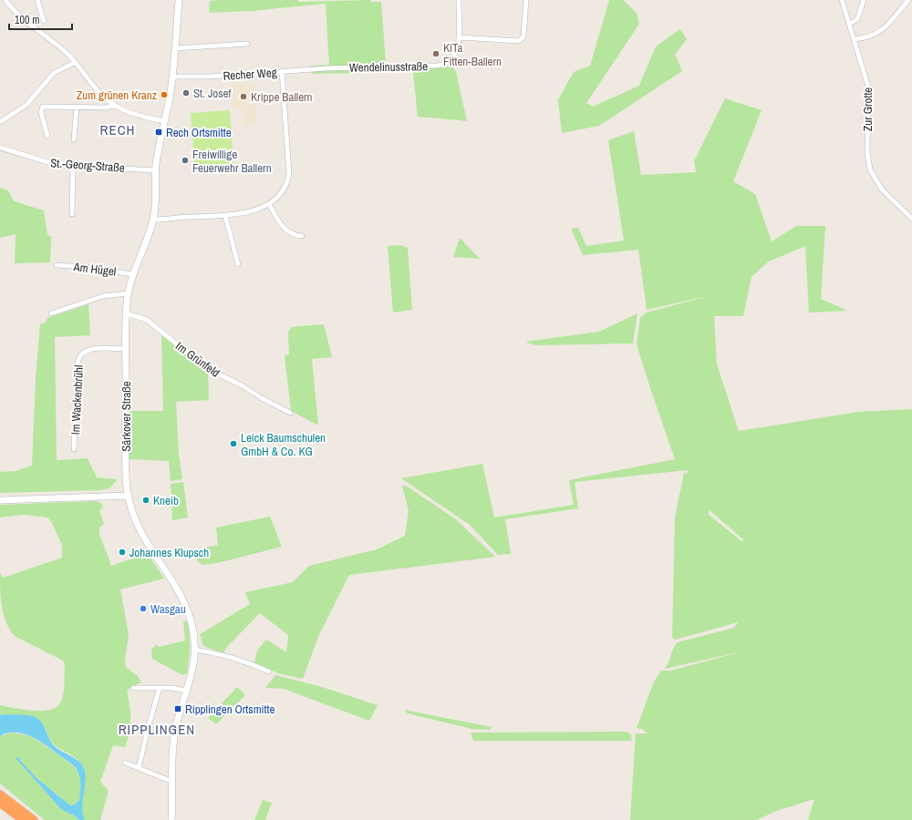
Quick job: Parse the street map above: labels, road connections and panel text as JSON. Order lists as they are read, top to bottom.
{
  "streets": {
    "main road": ["Särkover Straße"],
    "street": [
      "Wendelinusstraße",
      "Recher Weg",
      "Zur Grotte",
      "St.-Georg-Straße",
      "Am Hügel",
      "Im Grünfeld",
      "Im Wackenbrühl"
    ]
  },
  "crossings": [
    ["Wendelinusstraße", "Recher Weg"],
    ["Recher Weg", "Särkover Straße"],
    ["St.-Georg-Straße", "Särkover Straße"],
    ["Am Hügel", "Särkover Straße"],
    ["Im Grünfeld", "Särkover Straße"],
    ["Im Wackenbrühl", "Särkover Straße"]
  ],
  "districts": ["RECH", "RIPPLINGEN"],
  "places": {
    "other": [
      "KiTa Fitten-Ballern",
      "St. Josef",
      "Zum grünen Kranz",
      "Krippe Ballern",
      "Freiwillige Feuerwehr Ballern",
      "Leick Baumschulen GmbH & Co. KG",
      "Kneib",
      "Johannes Klupsch",
      "Wasgau"
    ],
    "transit": ["Rech Ortsmitte", "Ripplingen Ortsmitte"]
  },
  "scale_bar": "100 m"
}
